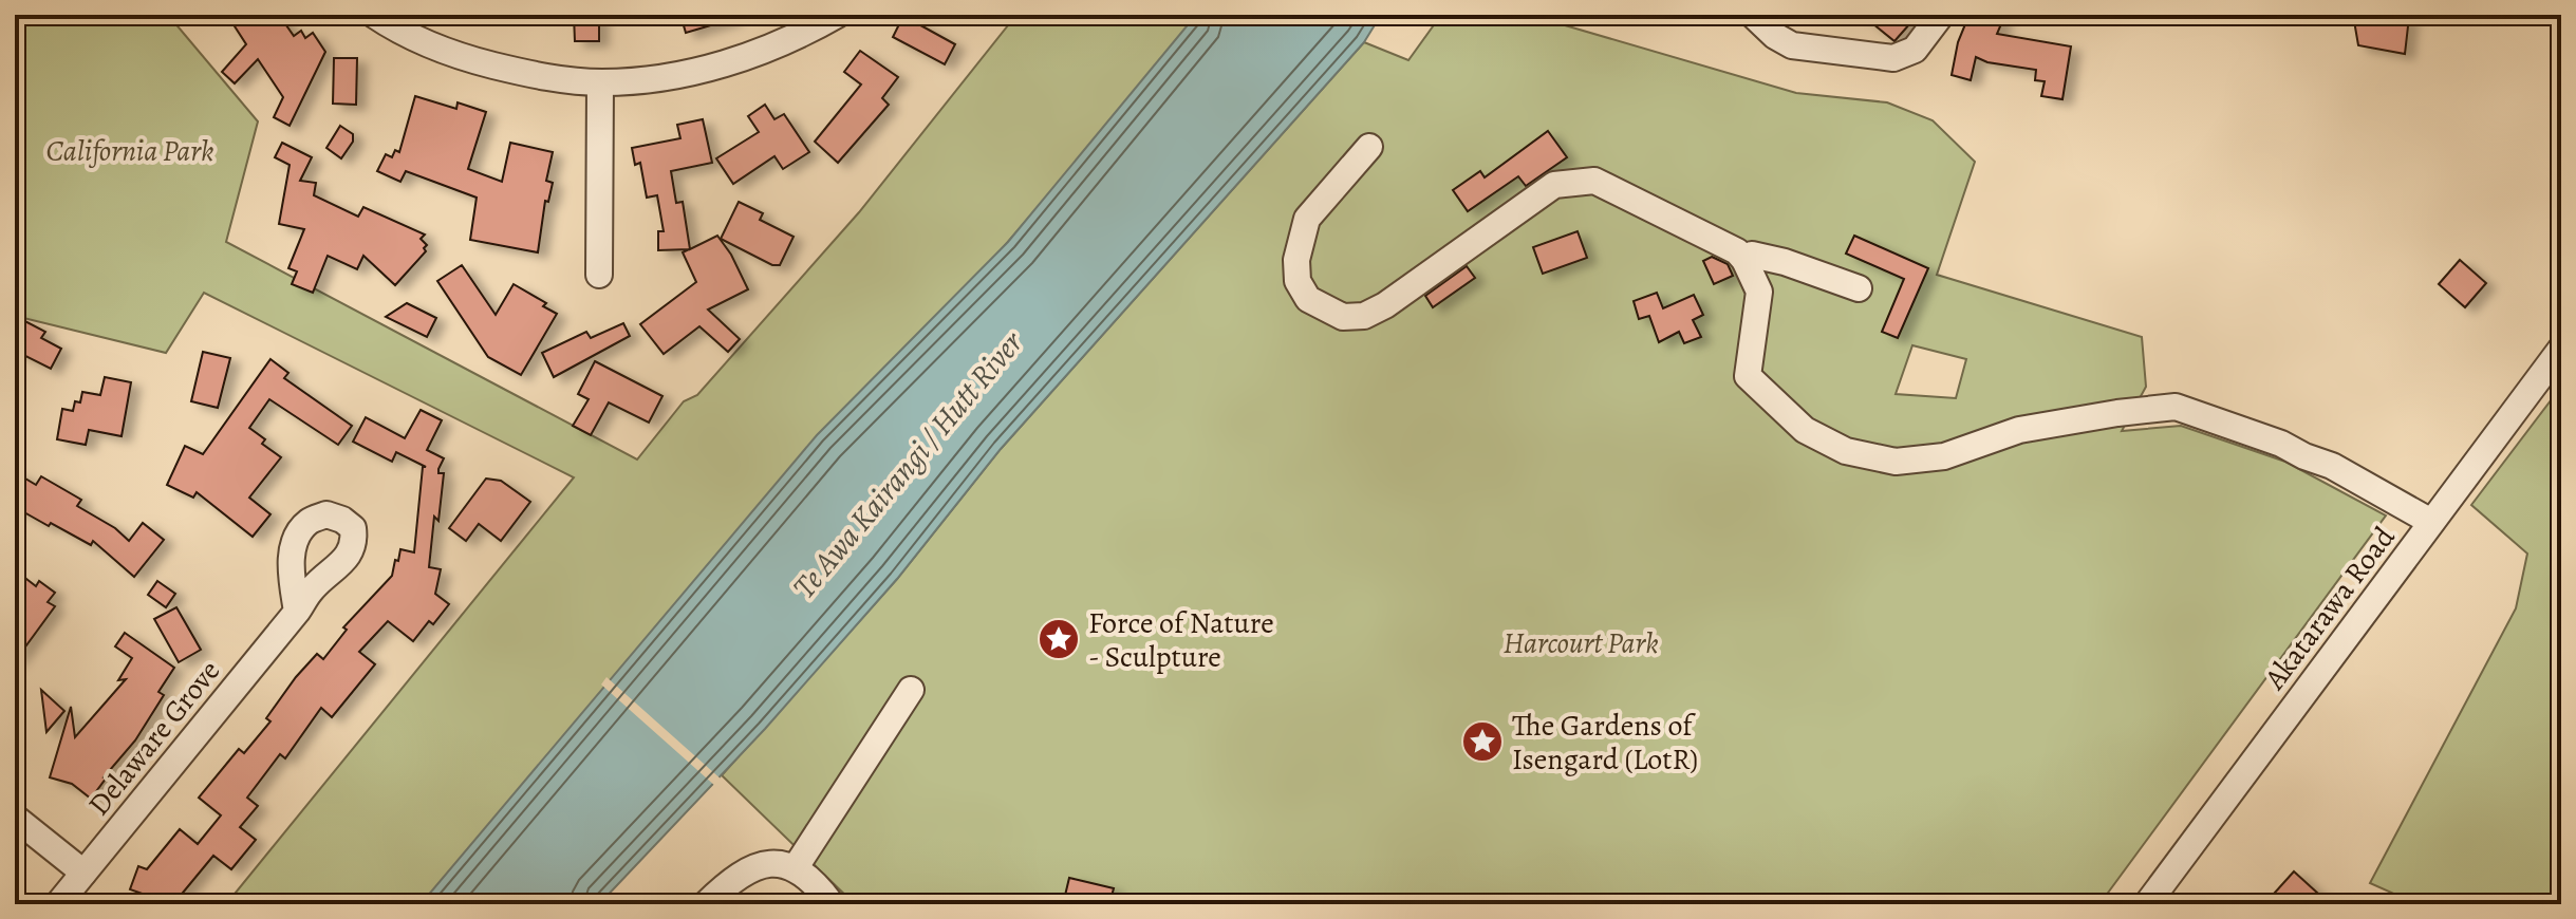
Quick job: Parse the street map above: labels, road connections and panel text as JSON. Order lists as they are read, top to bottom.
{
  "streets": {
    "street": ["Akatarawa Road", "Delaware Grove"]
  },
  "water": ["Te Awa Kairangi / Hutt River"],
  "parks": ["California Park", "Harcourt Park"],
  "places": {
    "place": ["Force of Nature - Sculpture", "The Gardens of Isengard (LotR)"]
  }
}
